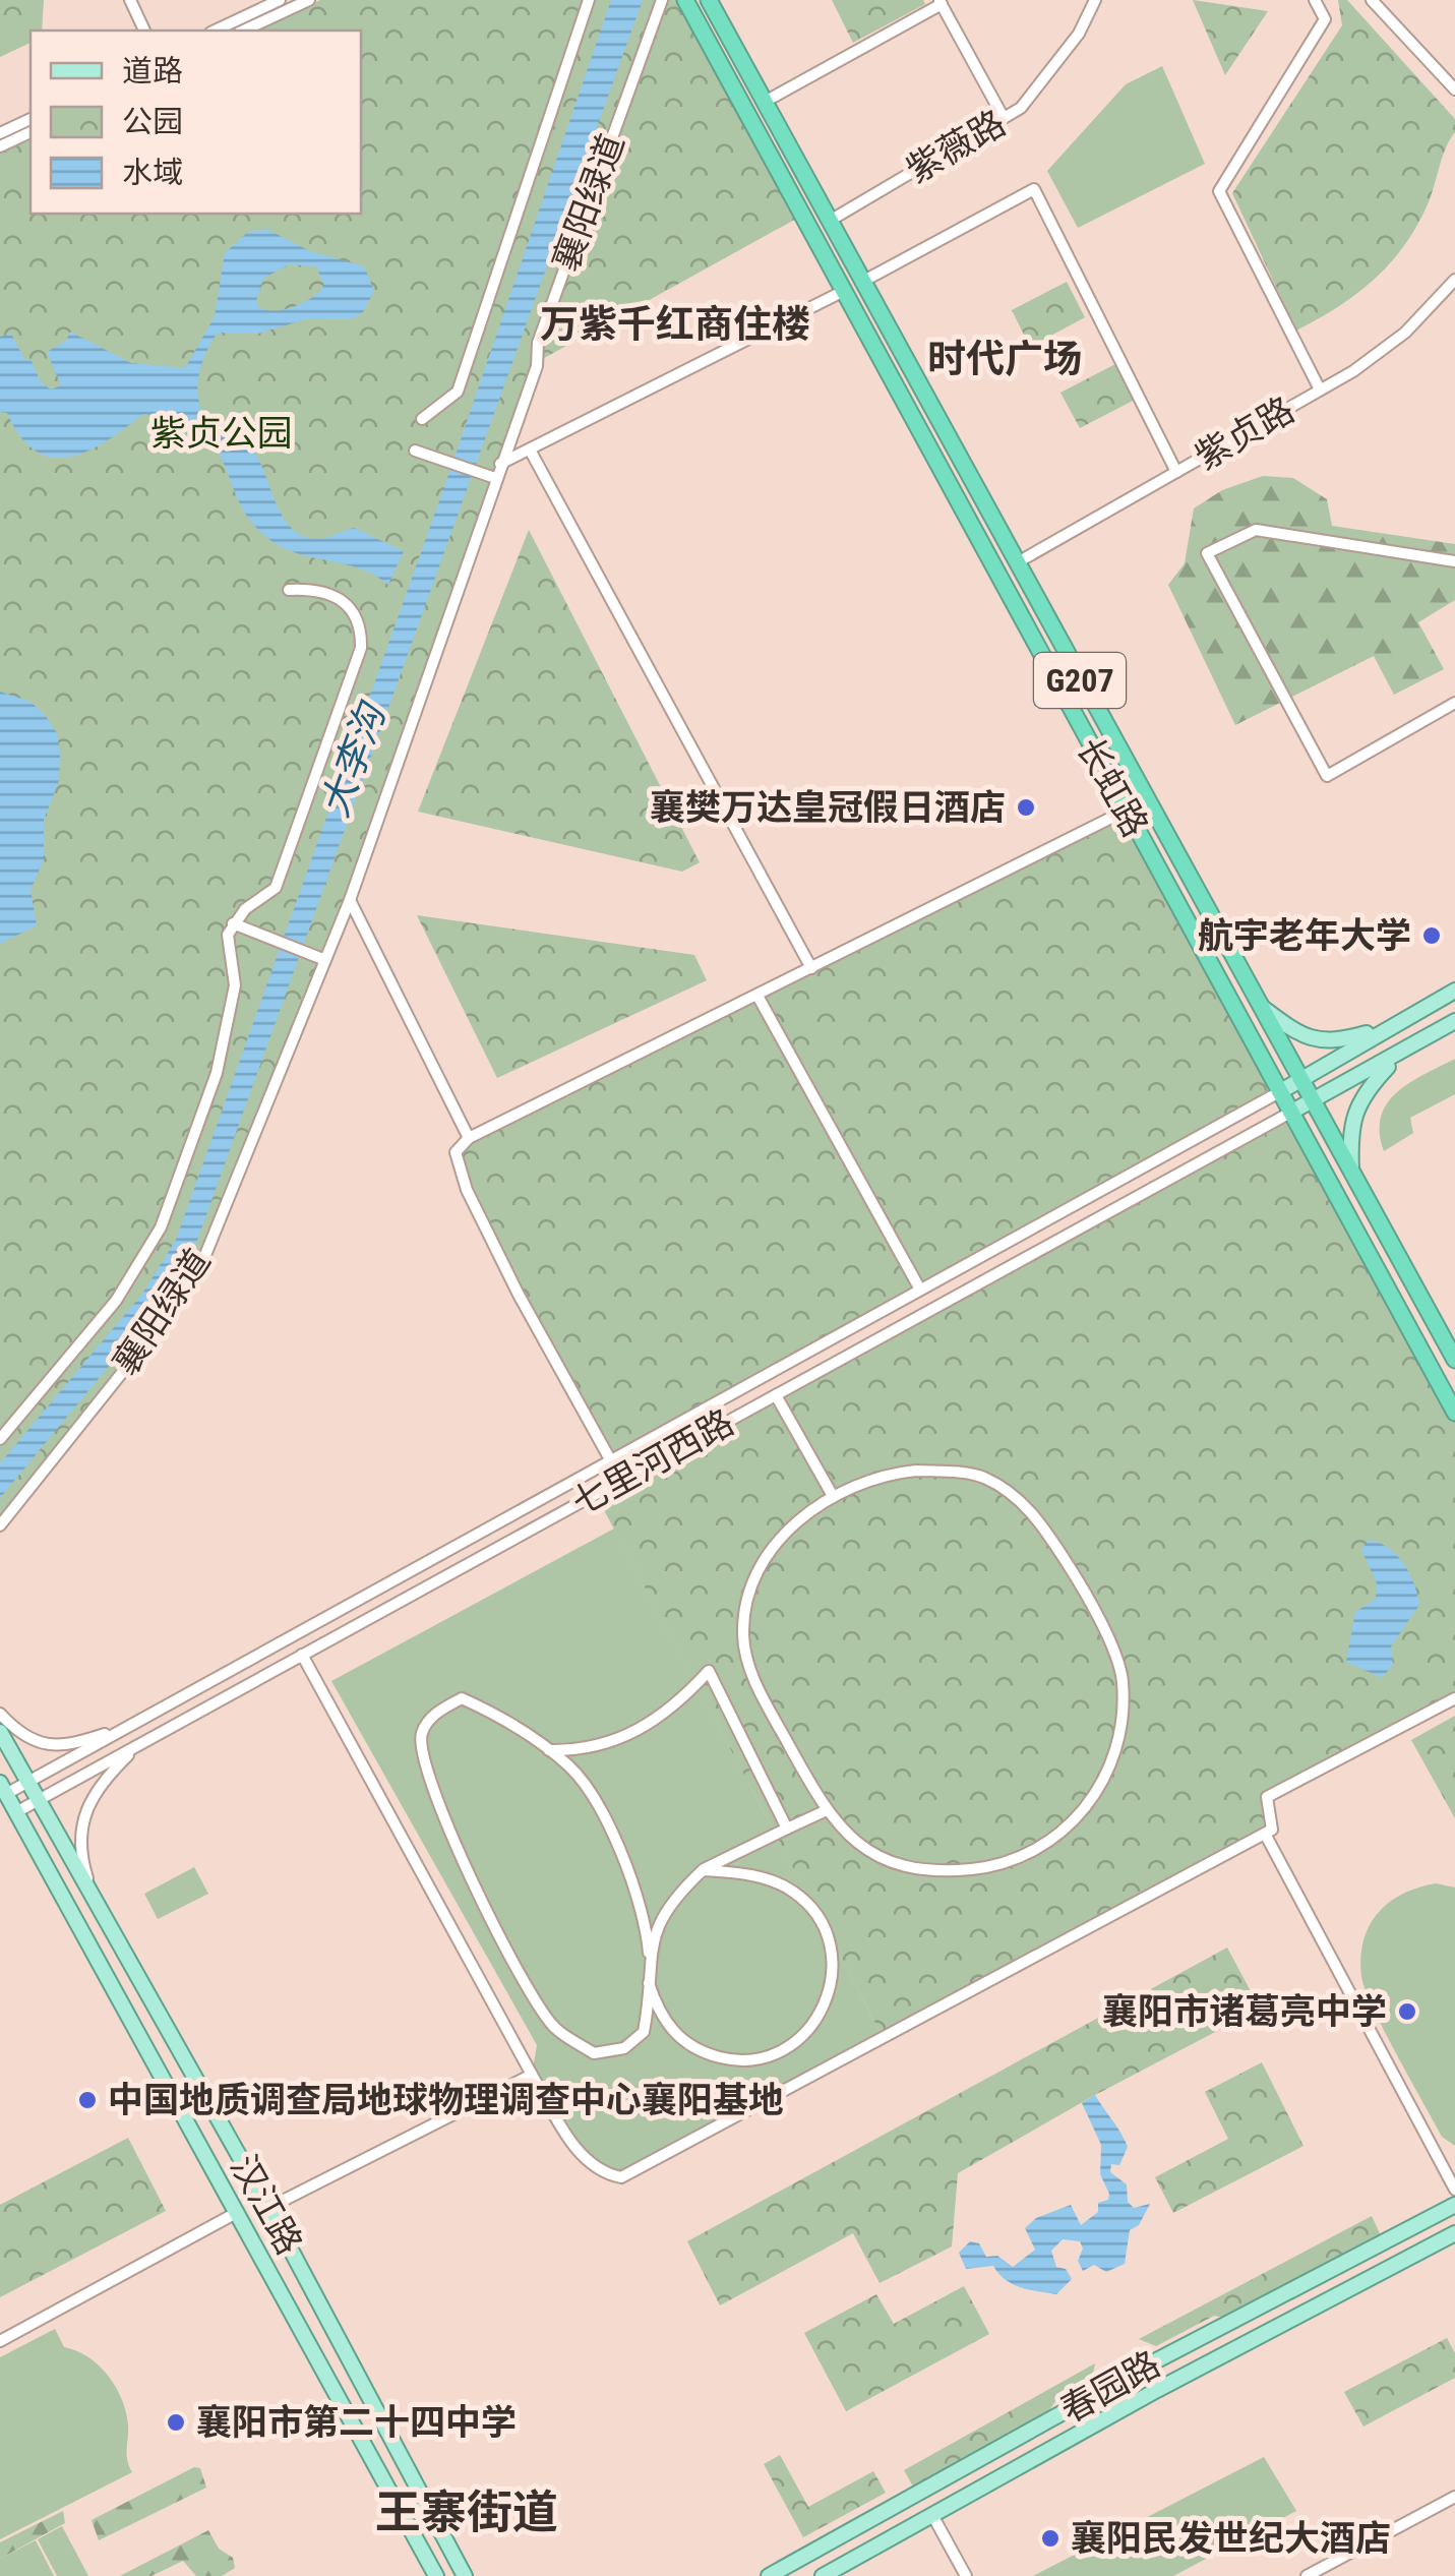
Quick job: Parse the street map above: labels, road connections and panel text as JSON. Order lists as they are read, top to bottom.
{
  "streets": {
    "highway": ["G207", "长虹路"],
    "main road": ["汉江路", "春园路"],
    "street": [
      "紫薇路",
      "襄阳绿道",
      "紫贞路",
      "七里河西路"
    ]
  },
  "crossings": [
    ["紫薇路", "长虹路"],
    ["紫贞路", "长虹路"],
    ["长虹路", "七里河西路"],
    ["七里河西路", "汉江路"]
  ],
  "districts": ["万紫千红商住楼", "时代广场", "王寨街道"],
  "water": ["大李沟"],
  "parks": ["紫贞公园"],
  "places": [
    "襄樊万达皇冠假日酒店",
    "航宇老年大学",
    "襄阳市诸葛亮中学",
    "中国地质调查局地球物理调查中心襄阳基地",
    "襄阳市第二十四中学",
    "襄阳民发世纪大酒店"
  ],
  "legend": ["道路", "公园", "水域"]
}
